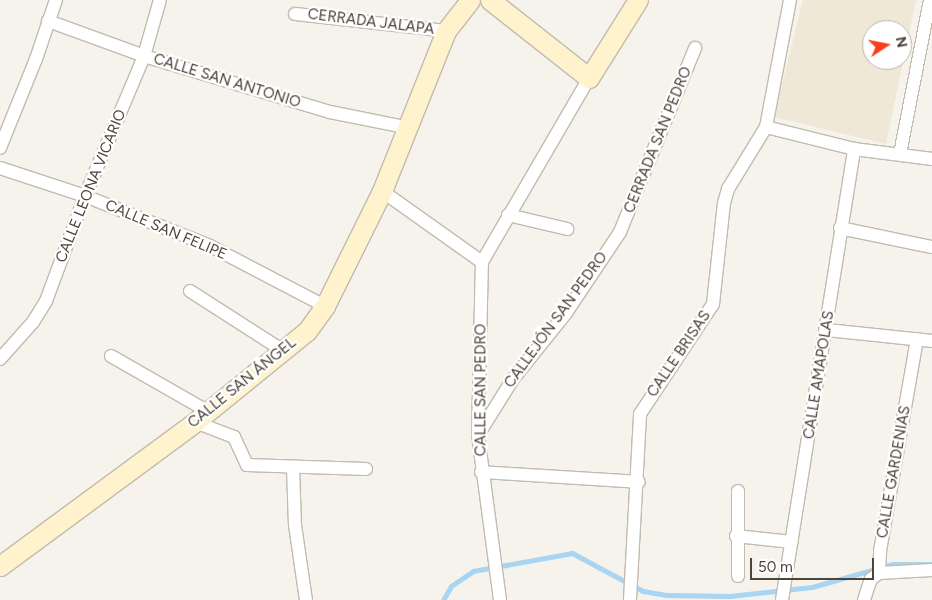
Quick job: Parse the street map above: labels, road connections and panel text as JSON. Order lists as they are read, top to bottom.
{
  "streets": {
    "street": [
      "CERRADA JALAPA",
      "CALLE SAN ANTONIO",
      "CERRADA SAN PEDRO",
      "CALLE LEONA VICARIO",
      "CALLE SAN FELIPE",
      "CALLEJÓN SAN PEDRO",
      "CALLE BRISAS",
      "CALLE AMAPOLAS",
      "CALLE SAN ÁNGEL",
      "CALLE SAN PEDRO",
      "CALLE GARDENIAS"
    ]
  },
  "crossings": [
    ["CERRADA JALAPA", "CALLE SAN ÁNGEL"],
    ["CALLE SAN ANTONIO", "CALLE LEONA VICARIO"],
    ["CALLE SAN ANTONIO", "CALLE SAN ÁNGEL"],
    ["CERRADA SAN PEDRO", "CALLEJÓN SAN PEDRO"],
    ["CALLE LEONA VICARIO", "CALLE SAN FELIPE"],
    ["CALLE SAN FELIPE", "CALLE SAN ÁNGEL"],
    ["CALLEJÓN SAN PEDRO", "CALLE SAN PEDRO"]
  ],
  "scale_bar": "50 m",
  "north": "right"
}
